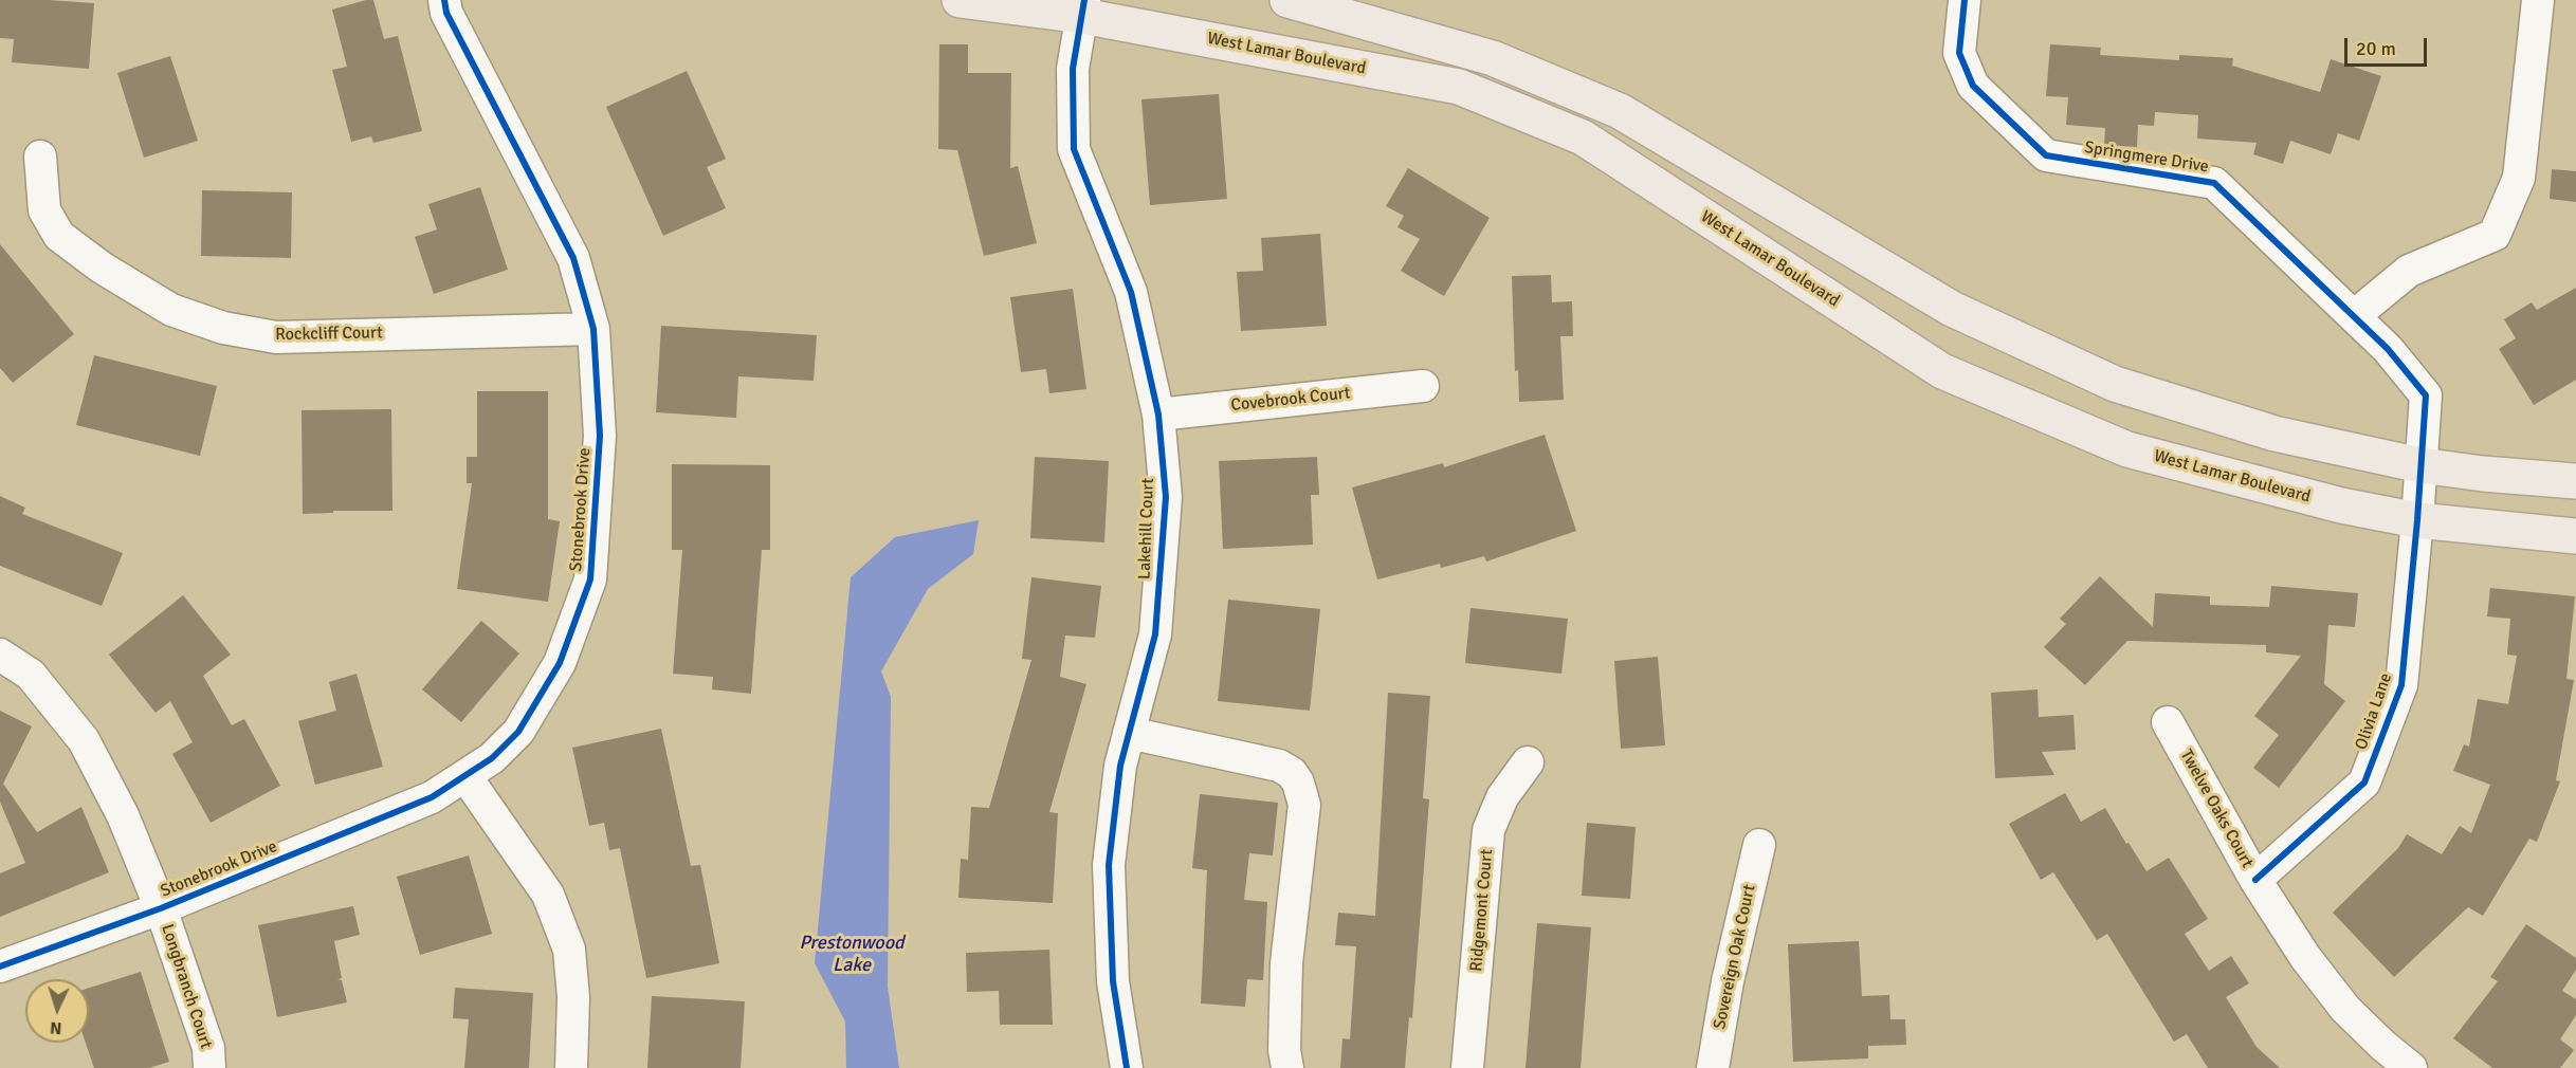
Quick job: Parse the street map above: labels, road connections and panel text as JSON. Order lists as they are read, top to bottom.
{
  "streets": {
    "main road": ["West Lamar Boulevard"],
    "street": [
      "Springmere Drive",
      "Rockcliff Court",
      "Covebrook Court",
      "Stonebrook Drive",
      "Lakehill Court",
      "Olivia Lane",
      "Twelve Oaks Court",
      "Ridgemont Court",
      "Sovereign Oak Court",
      "Longbranch Court"
    ]
  },
  "crossings": [
    ["West Lamar Boulevard", "Lakehill Court"],
    ["West Lamar Boulevard", "Olivia Lane"],
    ["Springmere Drive", "Olivia Lane"],
    ["Rockcliff Court", "Stonebrook Drive"],
    ["Covebrook Court", "Lakehill Court"],
    ["Stonebrook Drive", "Longbranch Court"],
    ["Olivia Lane", "Twelve Oaks Court"]
  ],
  "water": ["Prestonwood Lake"],
  "scale_bar": "20 m",
  "north": "bottom"
}
